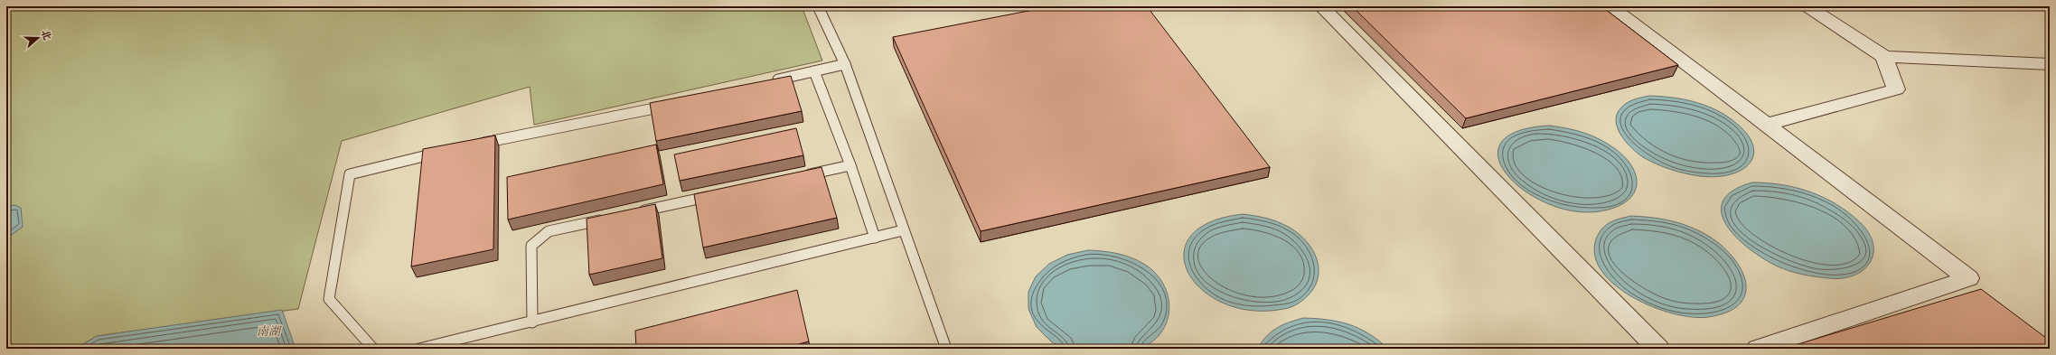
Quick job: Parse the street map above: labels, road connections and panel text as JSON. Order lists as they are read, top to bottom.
{
  "water": ["南湖"],
  "north": "right"
}
